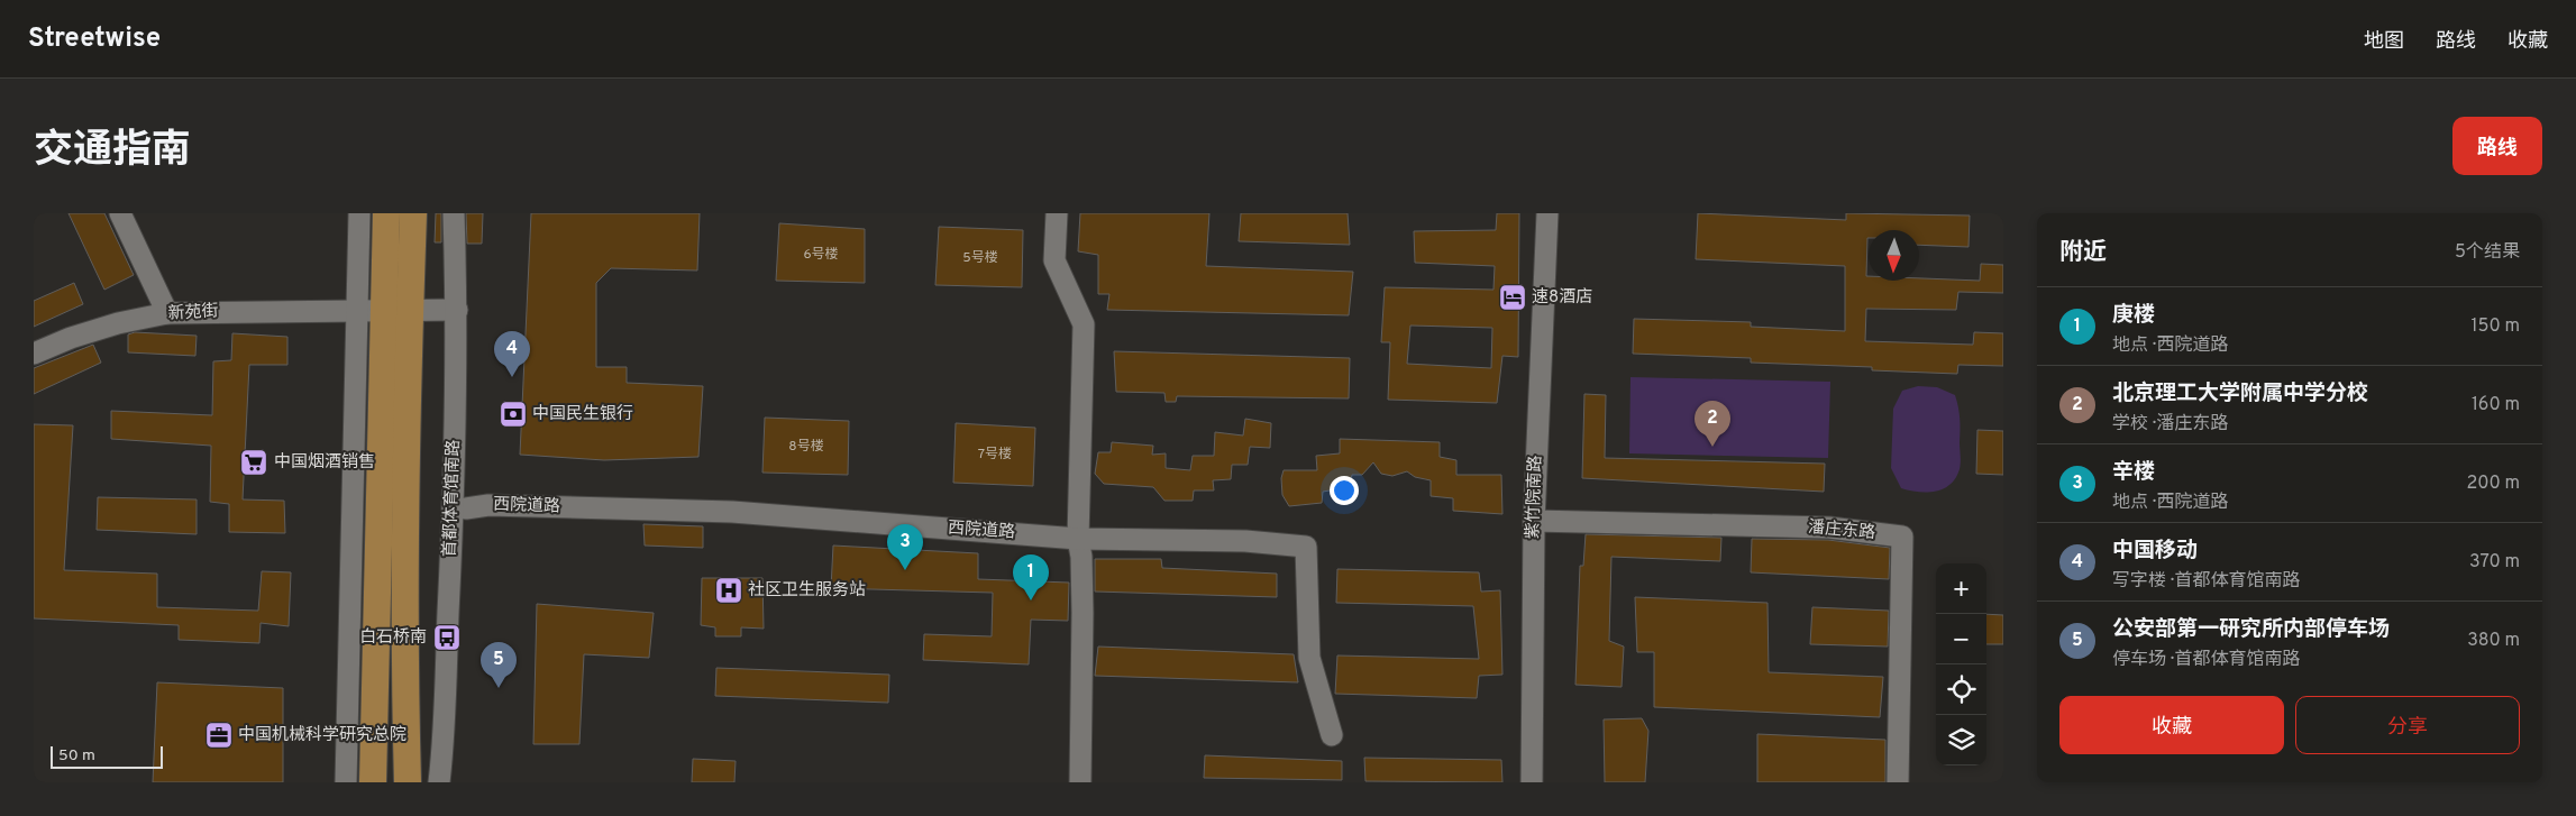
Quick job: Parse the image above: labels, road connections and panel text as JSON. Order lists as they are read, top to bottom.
{
  "streets": {
    "street": [
      "新苑街",
      "紫竹院南路",
      "首都体育馆南路",
      "西院道路",
      "潘庄东路"
    ]
  },
  "crossings": [
    ["新苑街", "首都体育馆南路"],
    ["紫竹院南路", "潘庄东路"]
  ],
  "places": {
    "hotel": ["速8酒店"],
    "bank": ["中国民生银行"],
    "supermarket": ["中国烟酒销售"],
    "hospital": ["社区卫生服务站"],
    "bus stop": ["白石桥南"],
    "office": ["中国机械科学研究总院"]
  },
  "house_numbers": [
    "6号楼",
    "5号楼",
    "8号楼",
    "7号楼"
  ],
  "scale_bar": "50 m",
  "north": "bottom",
  "page": {
    "header": "Streetwise",
    "nav": ["地图", "路线", "收藏"],
    "title": "交通指南",
    "buttons": [
      "路线",
      ["收藏", "分享"]
    ],
    "heading": ["附近", "5个结果"],
    "list": [
      {
        "mark": "1",
        "name": "庚楼",
        "note": "地点 · 西院道路",
        "value": "150 m"
      },
      {
        "mark": "2",
        "name": "北京理工大学附属中学分校",
        "note": "学校 · 潘庄东路",
        "value": "160 m"
      },
      {
        "mark": "3",
        "name": "辛楼",
        "note": "地点 · 西院道路",
        "value": "200 m"
      },
      {
        "mark": "4",
        "name": "中国移动",
        "note": "写字楼 · 首都体育馆南路",
        "value": "370 m"
      },
      {
        "mark": "5",
        "name": "公安部第一研究所内部停车场",
        "note": "停车场 · 首都体育馆南路",
        "value": "380 m"
      }
    ],
    "pins": [
      "4",
      "2",
      "3",
      "1",
      "5"
    ],
    "map_buttons": ["+", "−"],
    "scale": "50 m"
  }
}
